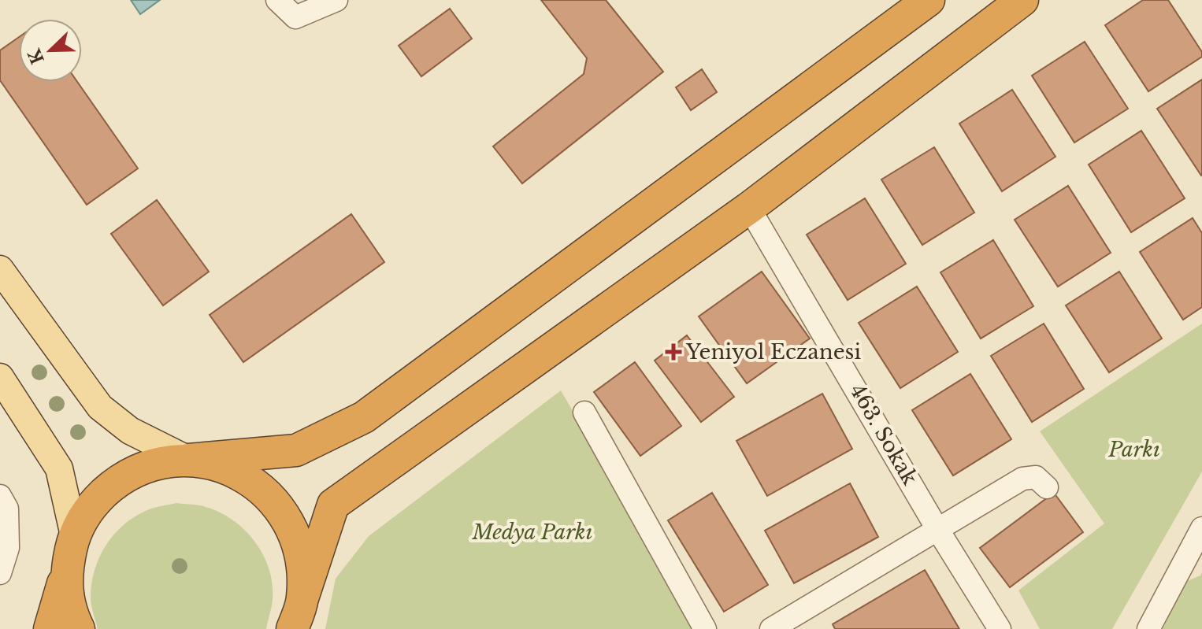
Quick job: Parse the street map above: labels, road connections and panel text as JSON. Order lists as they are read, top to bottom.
{
  "streets": {
    "street": ["463. Sokak"]
  },
  "parks": ["Parkı", "Medya Parkı"],
  "places": {
    "health": ["Yeniyol Eczanesi"]
  },
  "north": "bottom left"
}
